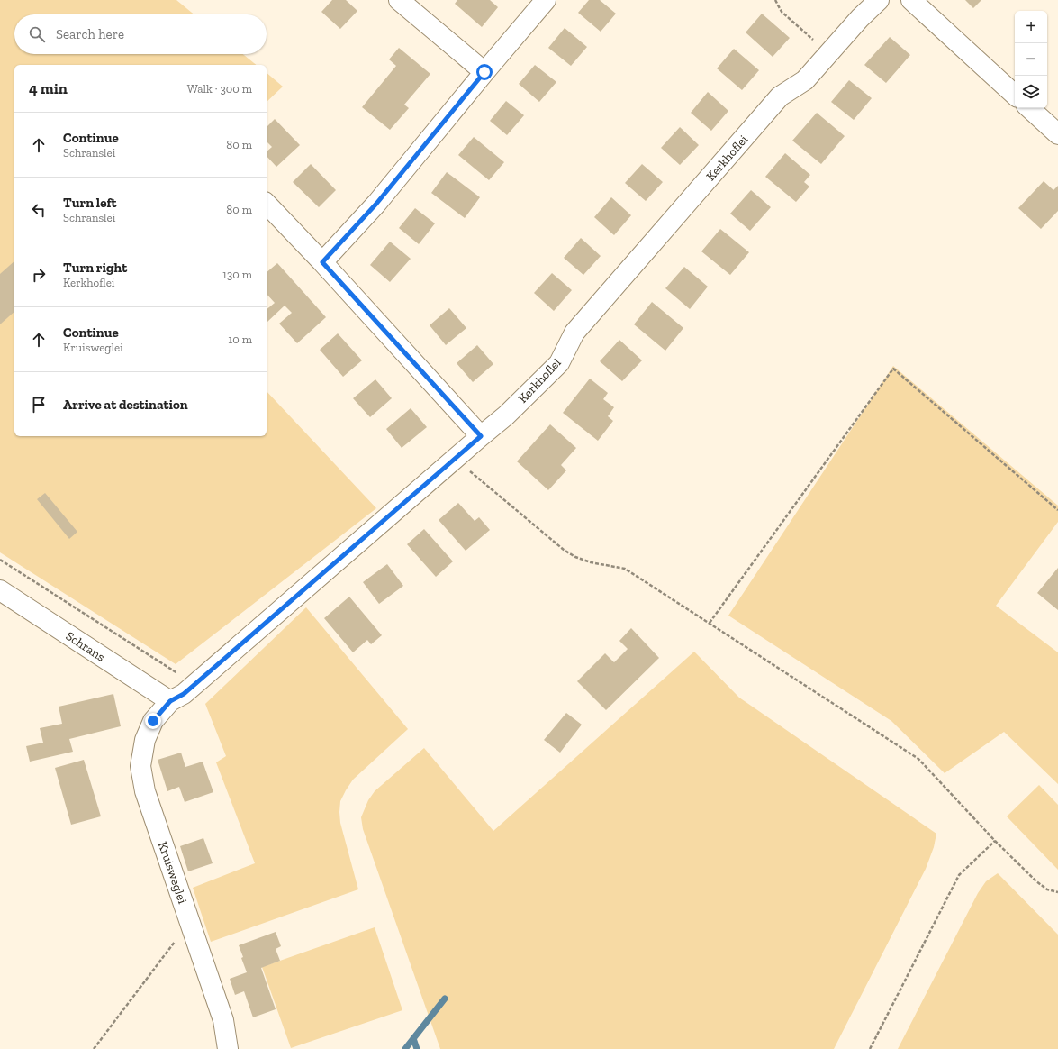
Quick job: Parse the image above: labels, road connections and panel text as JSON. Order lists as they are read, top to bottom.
{
  "streets": {
    "street": ["Kerkhoflei", "Schrans", "Kruisweglei"]
  },
  "crossings": [
    ["Kerkhoflei", "Schrans"],
    ["Kerkhoflei", "Kruisweglei"],
    ["Schrans", "Kruisweglei"]
  ],
  "page": {
    "map_buttons": ["+", "−"],
    "search": "Search here",
    "heading": ["4 min", "Walk · 300 m"],
    "list": [
      ["Continue", "Schranslei", "80 m"],
      ["Turn left", "Schranslei", "80 m"],
      ["Turn right", "Kerkhoflei", "130 m"],
      ["Continue", "Kruisweglei", "10 m"],
      "Arrive at destination"
    ]
  }
}
